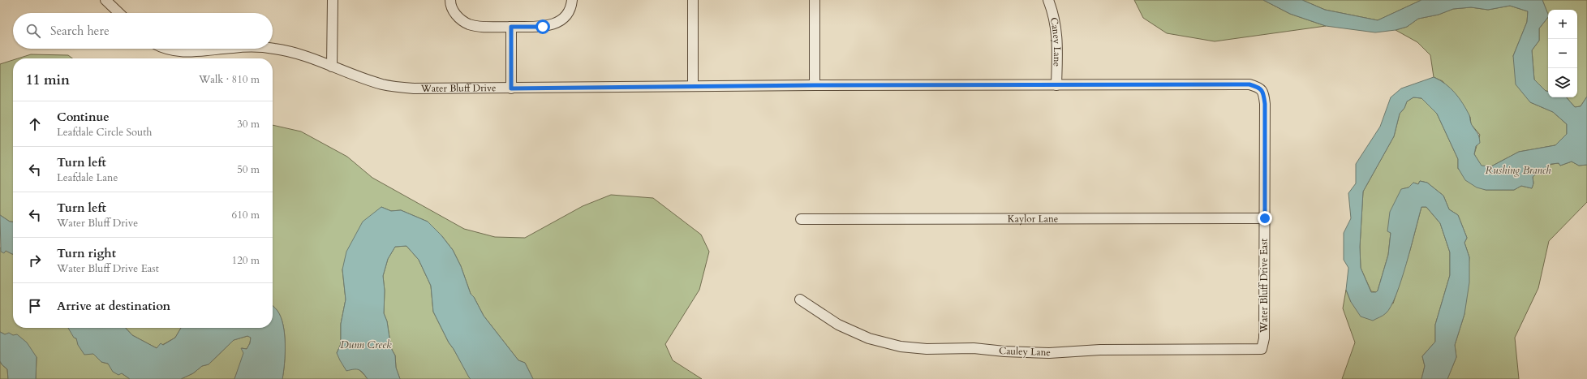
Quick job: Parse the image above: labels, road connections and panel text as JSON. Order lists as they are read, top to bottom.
{
  "streets": {
    "street": [
      "Caney Lane",
      "Water Bluff Drive",
      "Kaylor Lane",
      "Water Bluff Drive East",
      "Cauley Lane"
    ]
  },
  "crossings": [
    ["Caney Lane", "Water Bluff Drive"],
    ["Water Bluff Drive", "Water Bluff Drive East"],
    ["Kaylor Lane", "Water Bluff Drive East"],
    ["Water Bluff Drive East", "Cauley Lane"]
  ],
  "water": ["Rushing Branch", "Dunn Creek"],
  "page": {
    "map_buttons": ["+", "−"],
    "search": "Search here",
    "heading": ["11 min", "Walk · 810 m"],
    "list": [
      ["Continue", "Leafdale Circle South", "30 m"],
      ["Turn left", "Leafdale Lane", "50 m"],
      ["Turn left", "Water Bluff Drive", "610 m"],
      ["Turn right", "Water Bluff Drive East", "120 m"],
      "Arrive at destination"
    ]
  }
}
